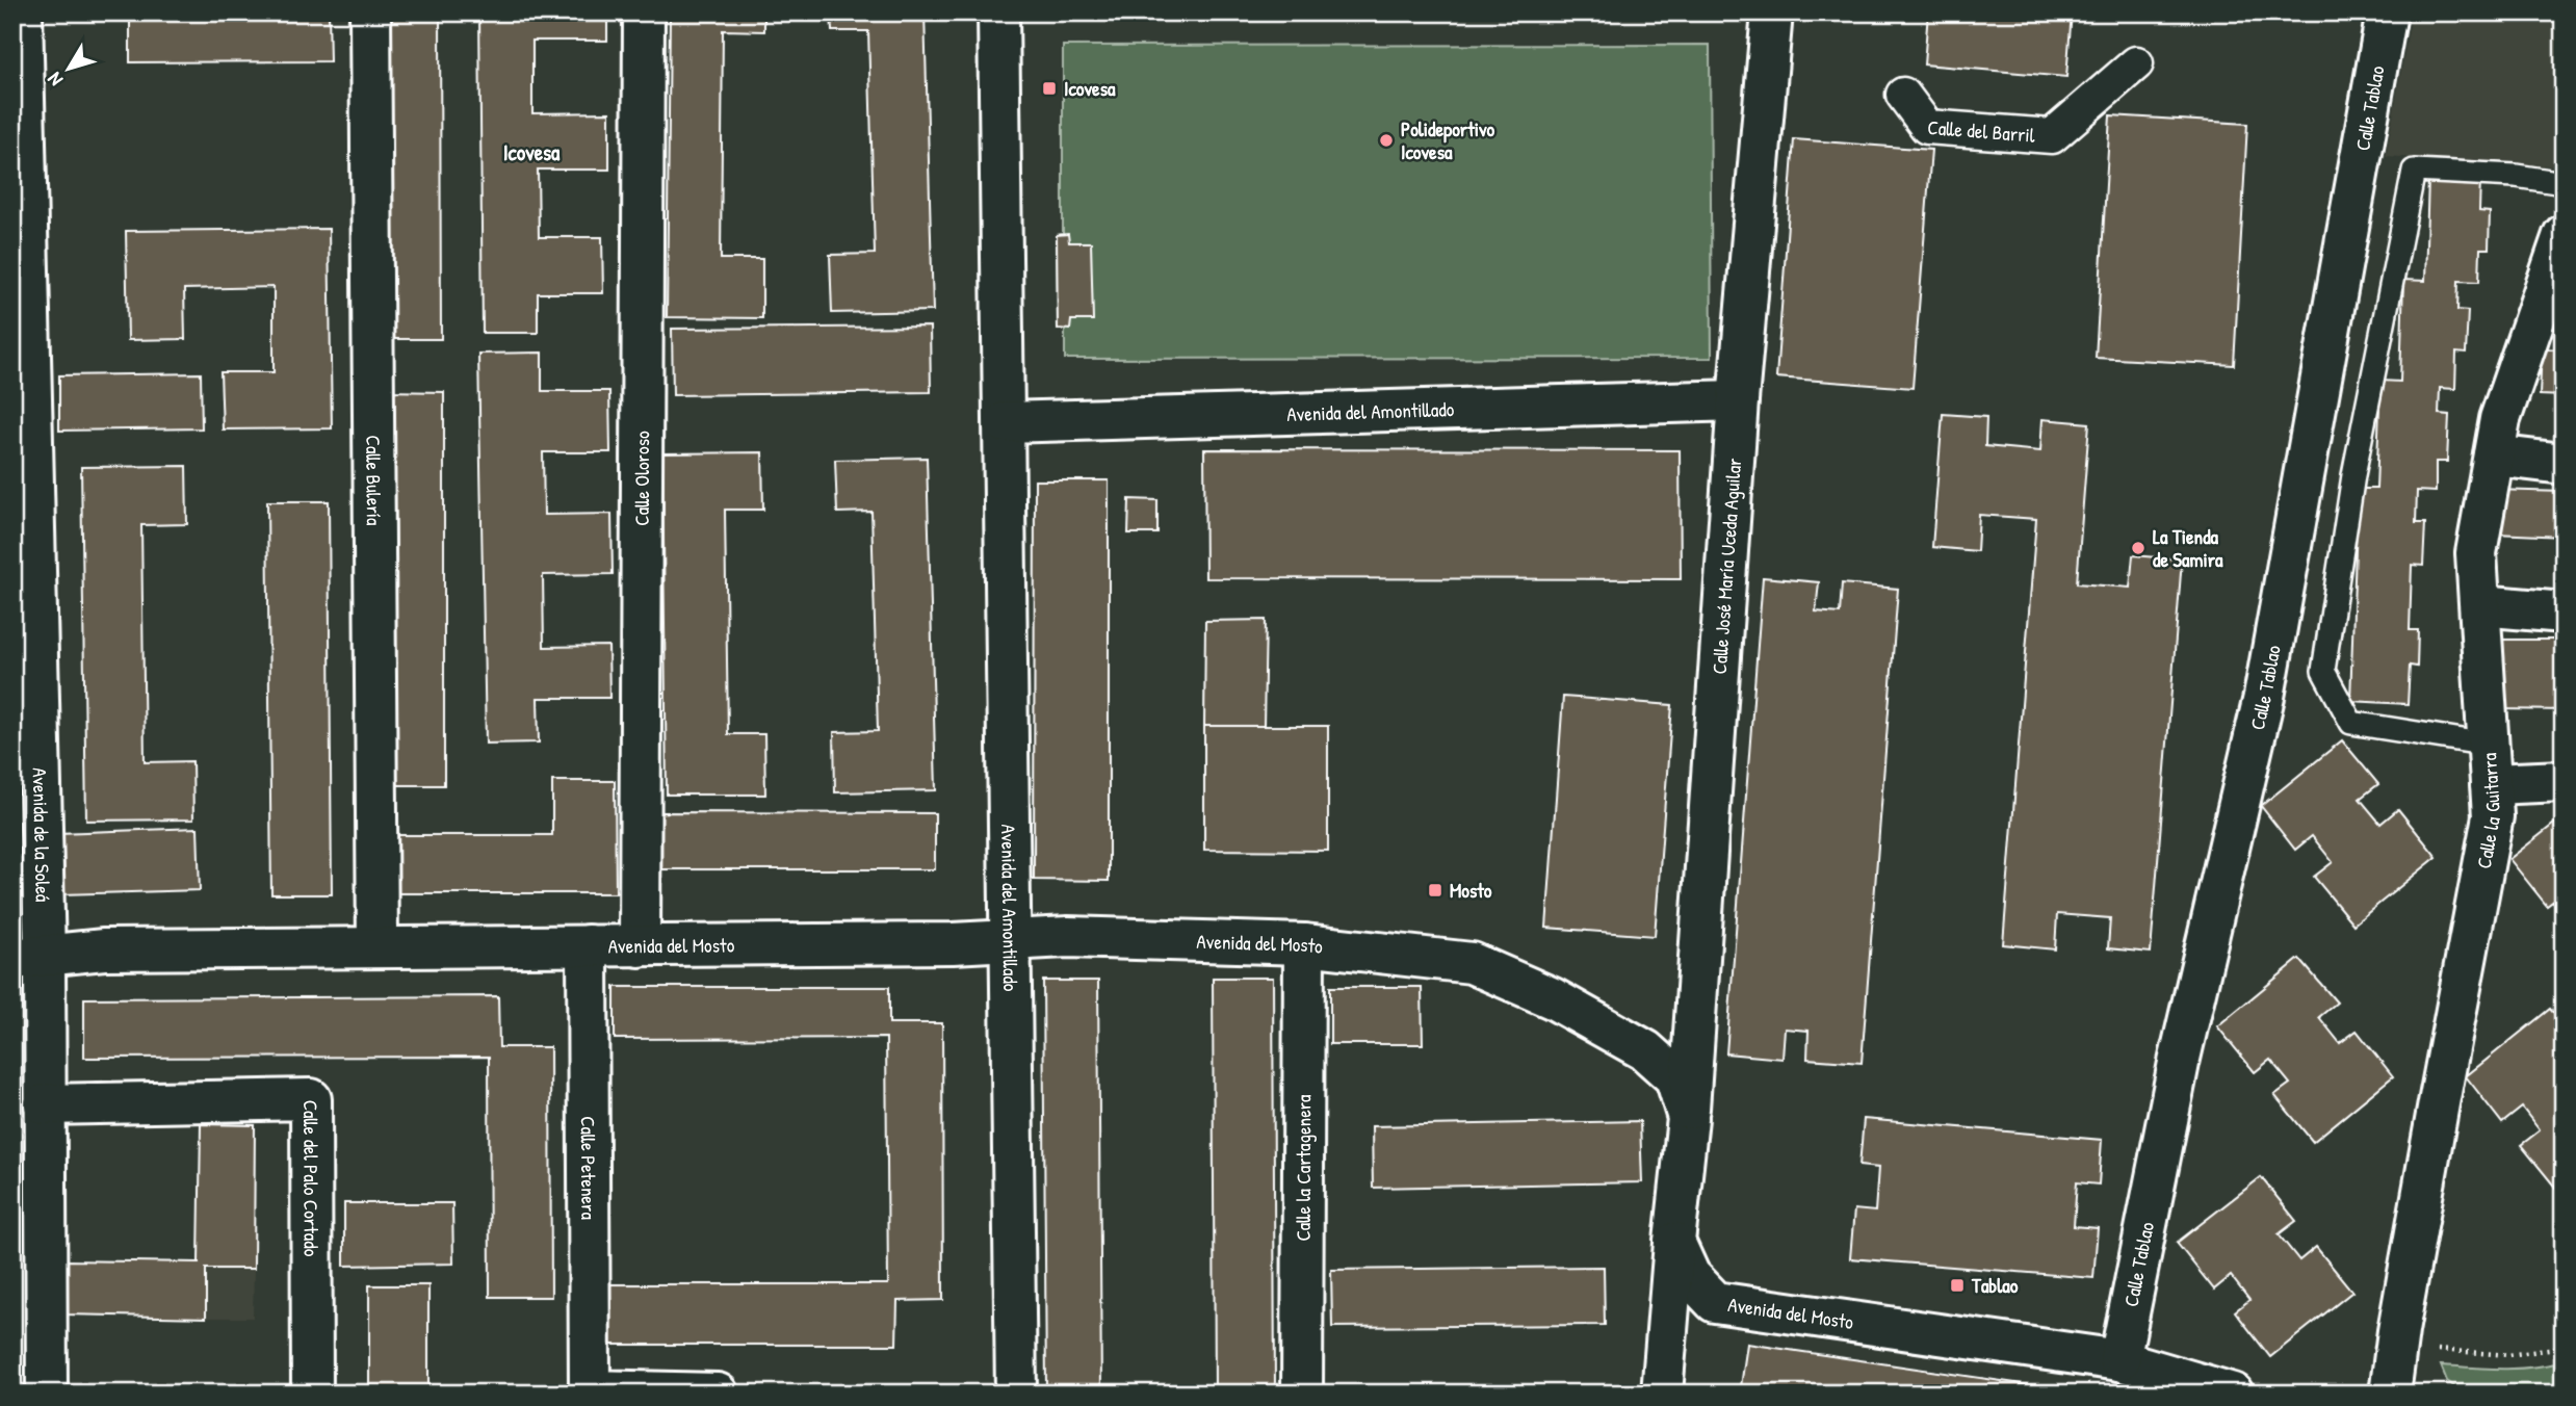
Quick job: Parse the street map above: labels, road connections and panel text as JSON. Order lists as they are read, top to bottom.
{
  "streets": {
    "street": [
      "Calle Tablao",
      "Calle del Barril",
      "Avenida del Amontillado",
      "Calle Oloroso",
      "Calle Bulería",
      "Calle José María Uceda Aguilar",
      "Calle la Guitarra",
      "Avenida de la Soleá",
      "Avenida del Mosto",
      "Calle Petenera",
      "Calle la Cartagenera",
      "Calle del Palo Cortado"
    ]
  },
  "crossings": [
    ["Calle Tablao", "Avenida del Mosto"],
    ["Avenida del Amontillado", "Calle José María Uceda Aguilar"],
    ["Avenida del Amontillado", "Avenida del Mosto"],
    ["Calle Oloroso", "Avenida del Mosto"],
    ["Calle Bulería", "Avenida del Mosto"],
    ["Calle José María Uceda Aguilar", "Avenida del Mosto"],
    ["Avenida de la Soleá", "Avenida del Mosto"],
    ["Avenida de la Soleá", "Calle del Palo Cortado"],
    ["Avenida del Mosto", "Calle Petenera"],
    ["Avenida del Mosto", "Calle la Cartagenera"]
  ],
  "districts": ["Icovesa"],
  "places": {
    "transit": ["Icovesa", "Mosto", "Tablao"],
    "other": ["Polideportivo Icovesa", "La Tienda de Samira"]
  },
  "north": "bottom left"
}
